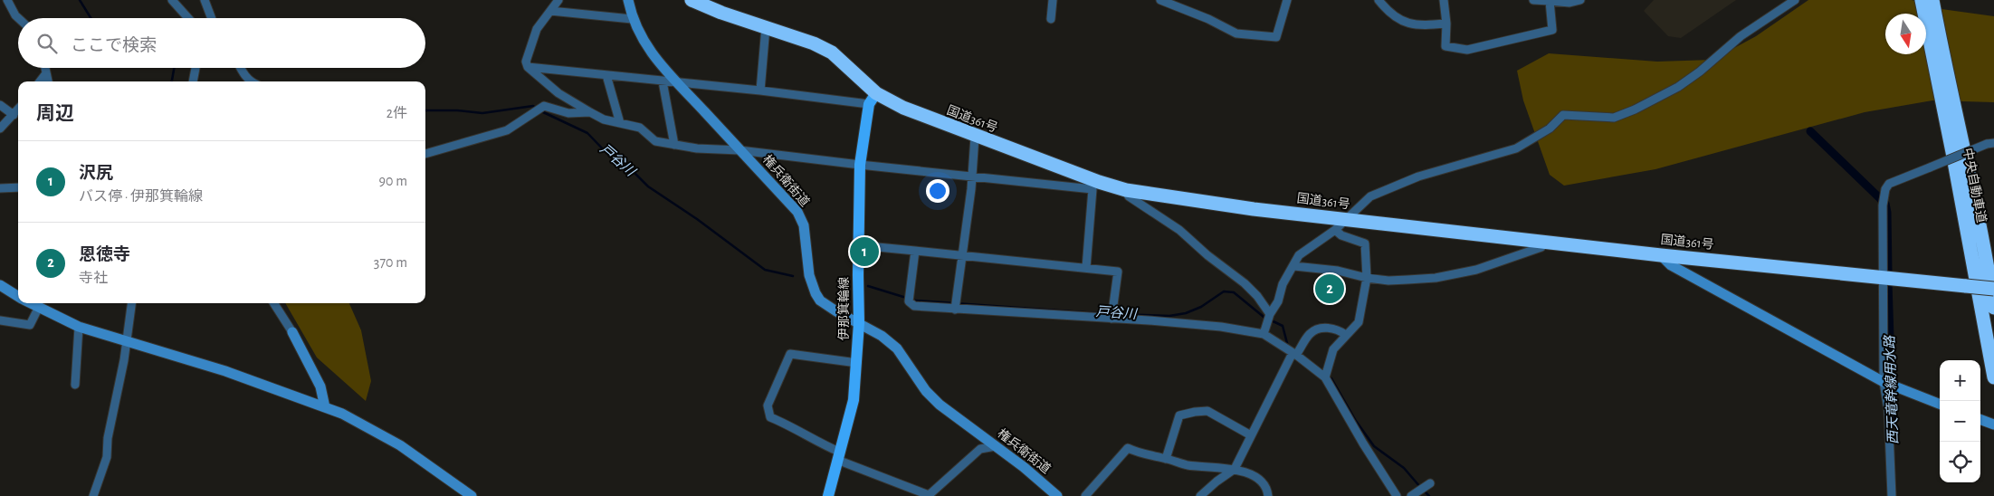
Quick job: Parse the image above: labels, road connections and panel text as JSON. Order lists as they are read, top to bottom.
{
  "streets": {
    "highway": ["国道361号", "中央自動車道"],
    "main road": ["伊那箕輪線"],
    "street": ["権兵衛街道"]
  },
  "crossings": [
    ["国道361号", "伊那箕輪線"],
    ["権兵衛街道", "伊那箕輪線"]
  ],
  "water": ["戸谷川", "西天竜幹線用水路"],
  "north": "bottom",
  "page": {
    "search": "ここで検索",
    "heading": ["周辺", "2件"],
    "list": [
      {
        "mark": "1",
        "name": "沢尻",
        "note": "バス停 · 伊那箕輪線",
        "value": "90 m"
      },
      {
        "mark": "2",
        "name": "恩徳寺",
        "note": "寺社",
        "value": "370 m"
      }
    ],
    "pins": ["1", "2"],
    "map_buttons": ["+", "−"]
  }
}
